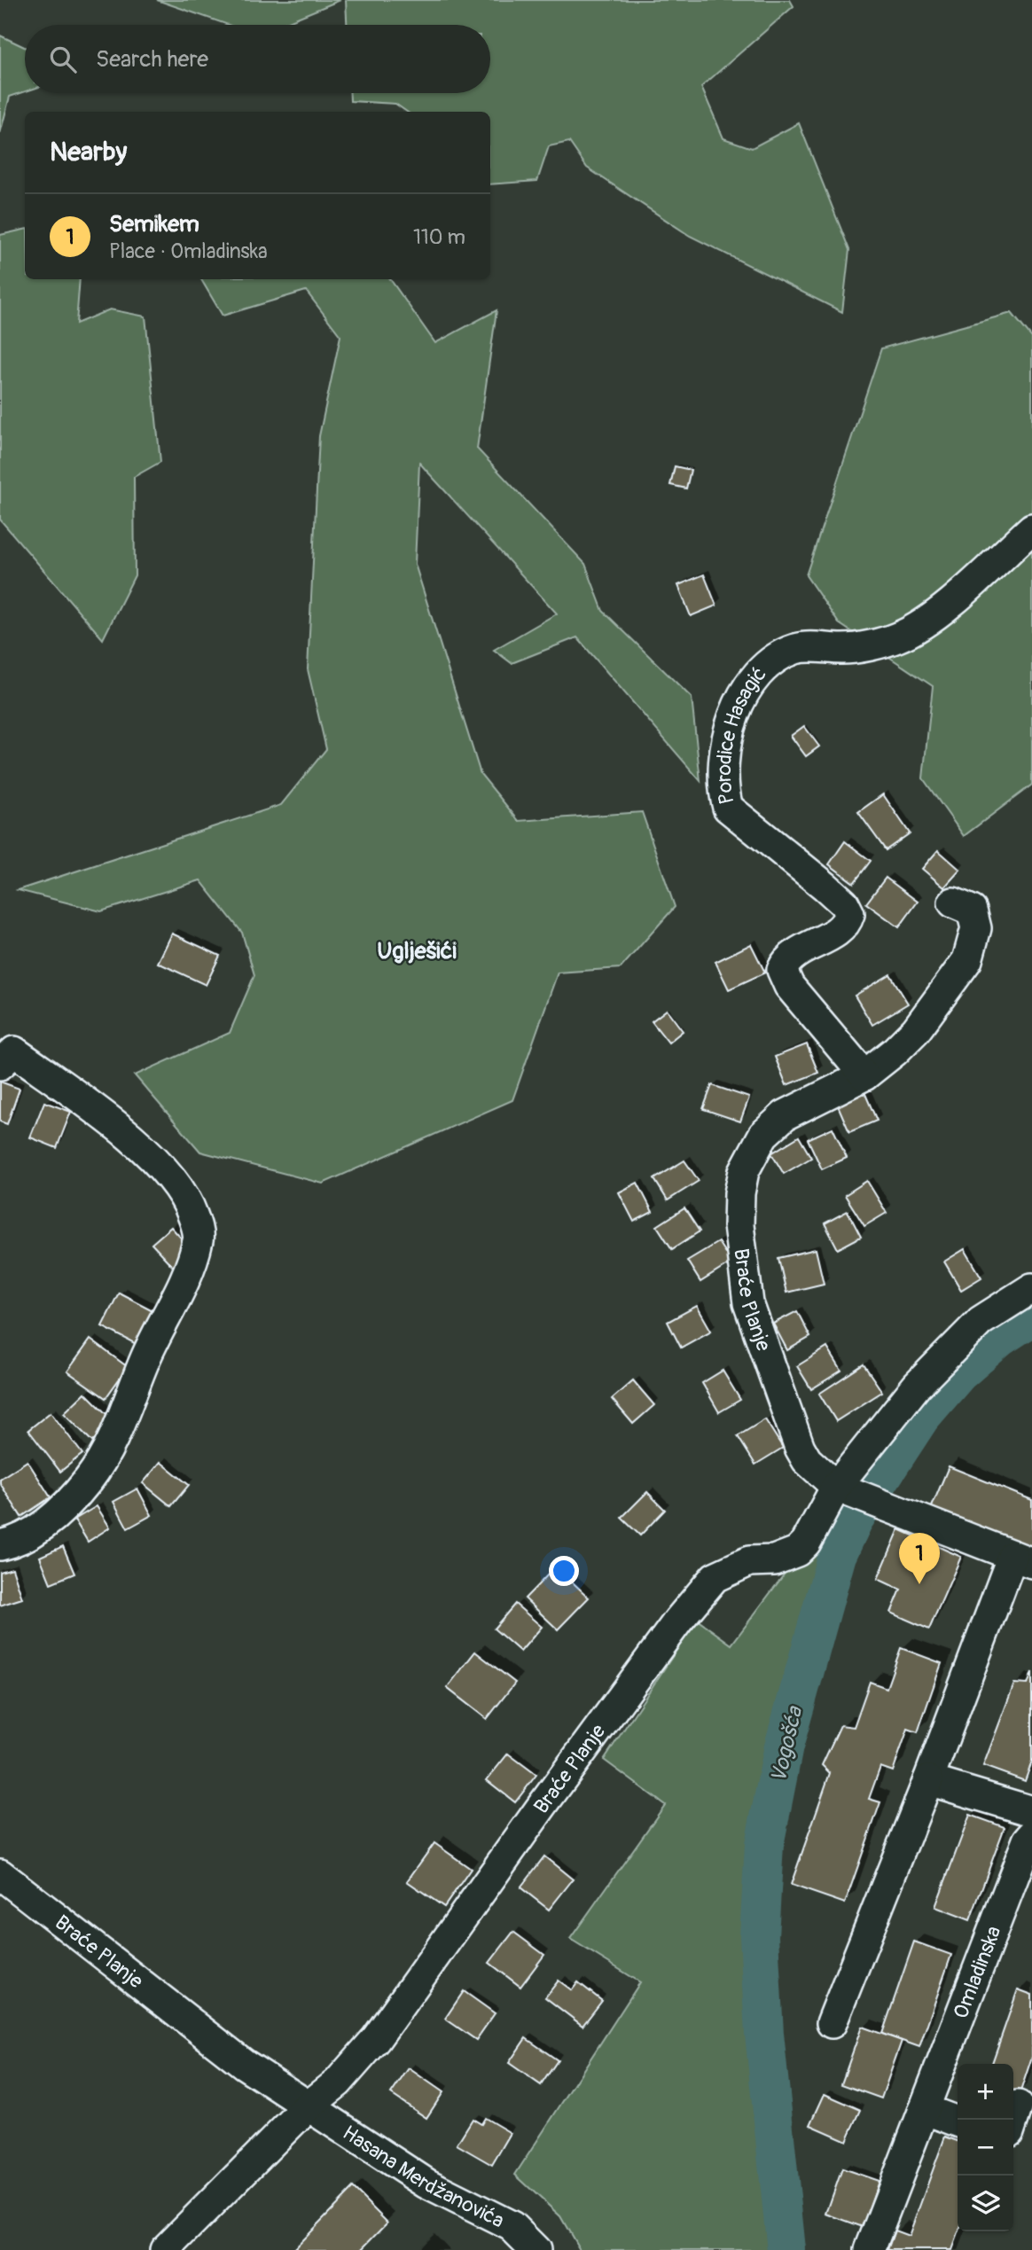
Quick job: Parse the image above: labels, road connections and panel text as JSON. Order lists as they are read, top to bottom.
{
  "streets": {
    "street": [
      "Porodice Hasagić",
      "Braće Planje",
      "Omladinska",
      "Hasana Merdžanovića"
    ]
  },
  "crossings": [
    ["Porodice Hasagić", "Braće Planje"],
    ["Braće Planje", "Hasana Merdžanovića"]
  ],
  "districts": ["Uglješići"],
  "water": ["Vogošća"],
  "page": {
    "search": "Search here",
    "heading": "Nearby",
    "list": [
      {
        "mark": "1",
        "name": "Semikem",
        "note": "Place · Omladinska",
        "value": "110 m"
      }
    ],
    "pins": "1",
    "map_buttons": ["+", "−"]
  }
}
